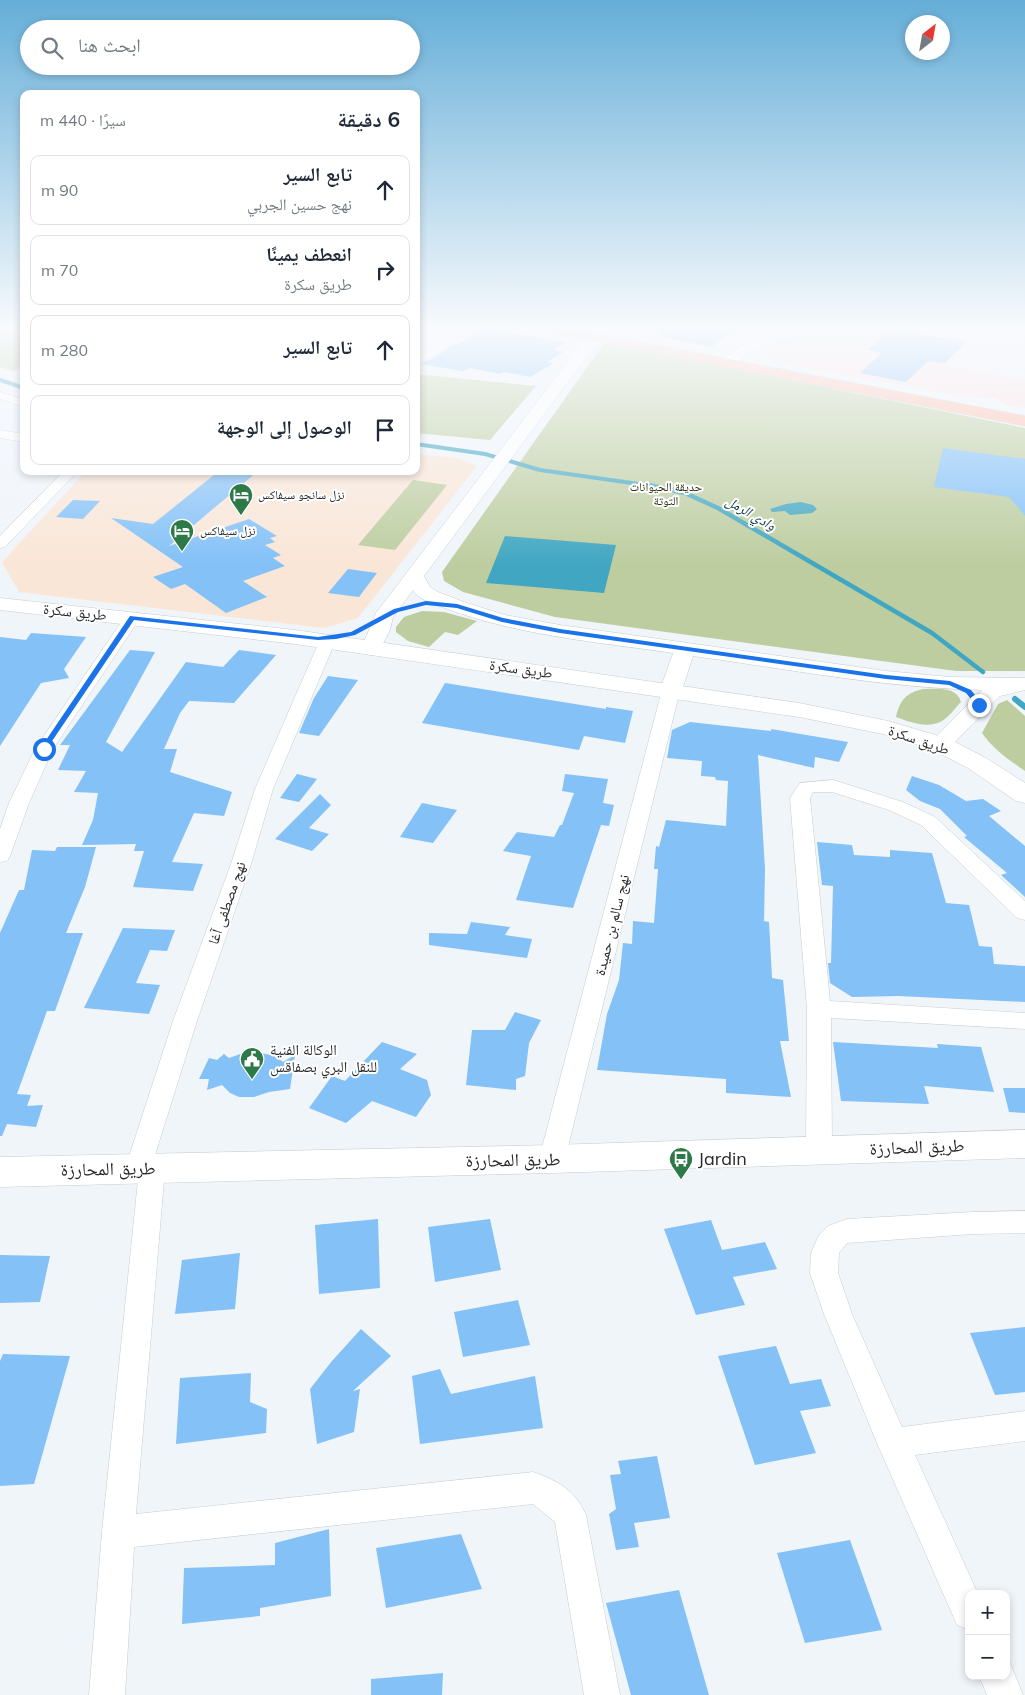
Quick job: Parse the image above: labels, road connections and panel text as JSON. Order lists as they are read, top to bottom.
{
  "streets": {
    "main road": ["طريق سكرة", "طريق المحارزة"],
    "street": ["نهج مصطفى آغا", "نهج سالم بن حميدة"]
  },
  "crossings": [
    ["طريق سكرة", "نهج مصطفى آغا"],
    ["طريق سكرة", "نهج سالم بن حميدة"],
    ["نهج مصطفى آغا", "طريق المحارزة"],
    ["نهج سالم بن حميدة", "طريق المحارزة"]
  ],
  "water": ["وادي الرمل"],
  "parks": ["حديقة الحيوانات التوتة"],
  "places": {
    "hotel": ["نزل سانجو سيفاكس", "نزل سيفاكس"],
    "public building": ["الوكالة الفنية للنقل البري بصفاقس"],
    "bus stop": ["Jardin"]
  },
  "north": "top right",
  "page": {
    "search": "ابحث هنا",
    "heading": ["6 دقيقة", "سيرًا · 440 m"],
    "list": [
      ["تابع السير", "نهج حسين الجربي", "90 m"],
      ["انعطف يمينًا", "طريق سكرة", "70 m"],
      ["تابع السير", "280 m"],
      "الوصول إلى الوجهة"
    ],
    "map_buttons": ["+", "−"]
  }
}
